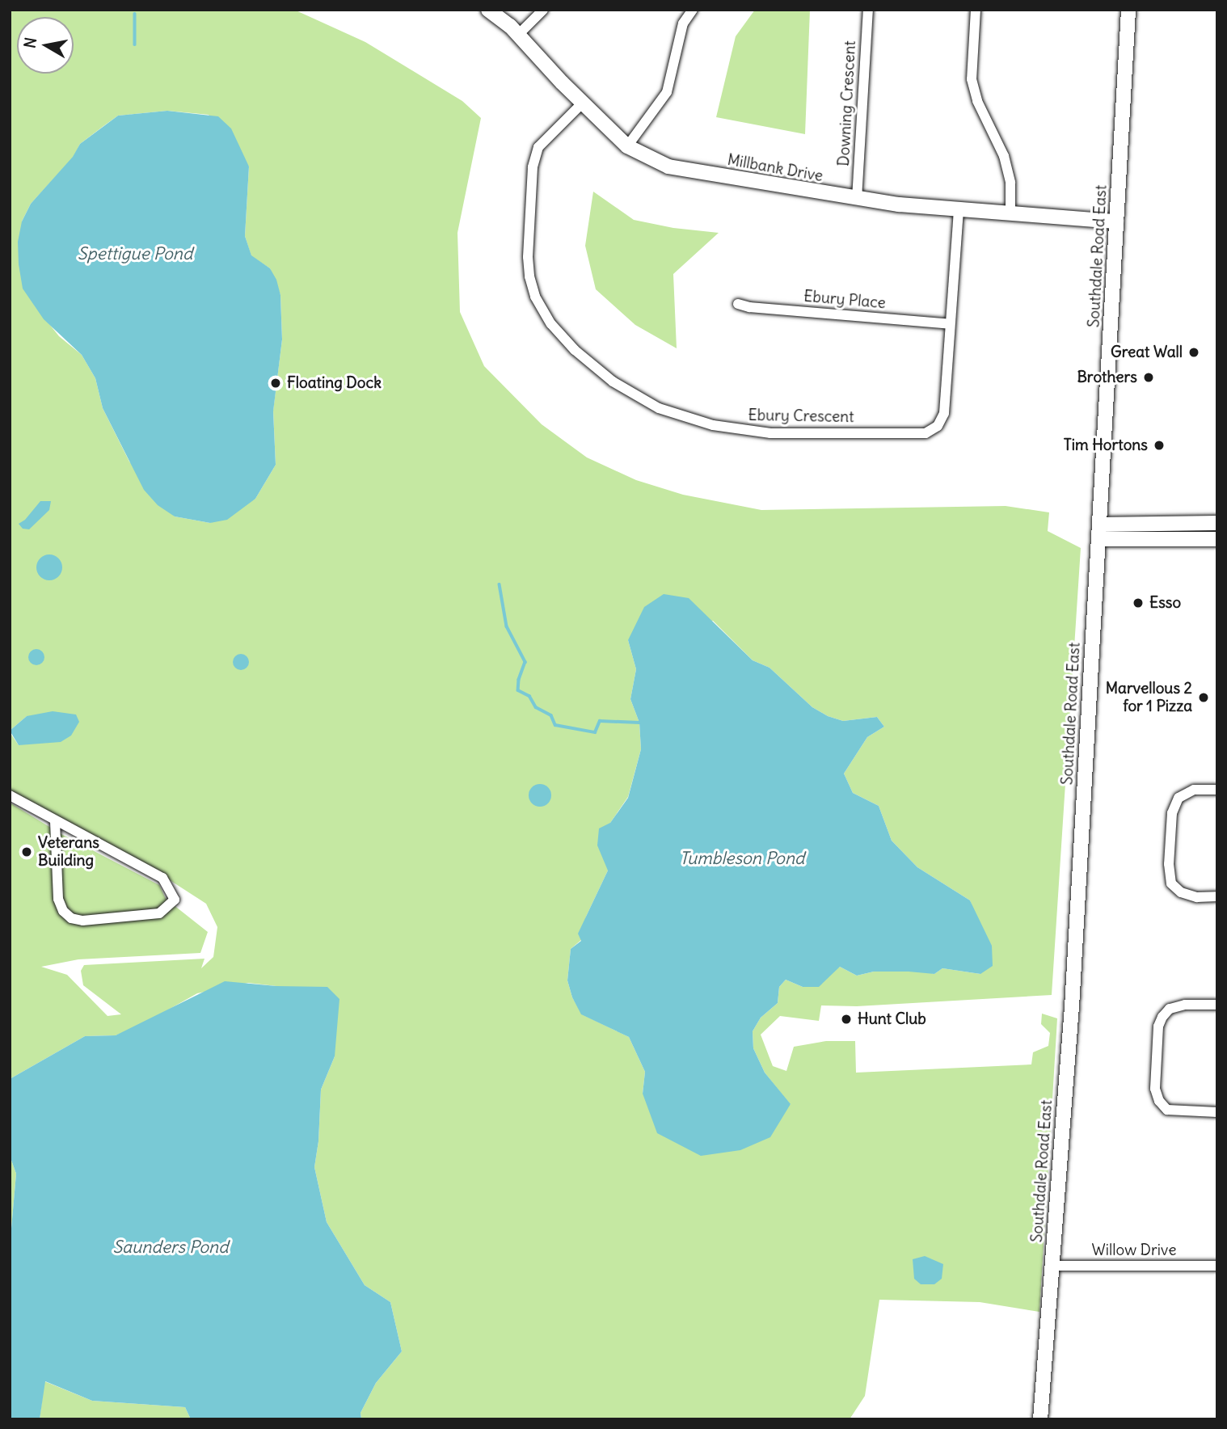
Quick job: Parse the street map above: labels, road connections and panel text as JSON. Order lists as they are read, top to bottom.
{
  "streets": {
    "main road": ["Millbank Drive", "Southdale Road East"],
    "street": [
      "Downing Crescent",
      "Ebury Place",
      "Ebury Crescent",
      "Willow Drive"
    ]
  },
  "crossings": [
    ["Downing Crescent", "Millbank Drive"],
    ["Millbank Drive", "Southdale Road East"],
    ["Millbank Drive", "Ebury Crescent"],
    ["Southdale Road East", "Willow Drive"],
    ["Ebury Place", "Ebury Crescent"]
  ],
  "water": ["Spettigue Pond", "Tumbleson Pond", "Saunders Pond"],
  "places": [
    "Great Wall",
    "Brothers",
    "Floating Dock",
    "Tim Hortons",
    "Esso",
    "Marvellous 2 for 1 Pizza",
    "Veterans Building",
    "Hunt Club"
  ],
  "north": "left"
}
